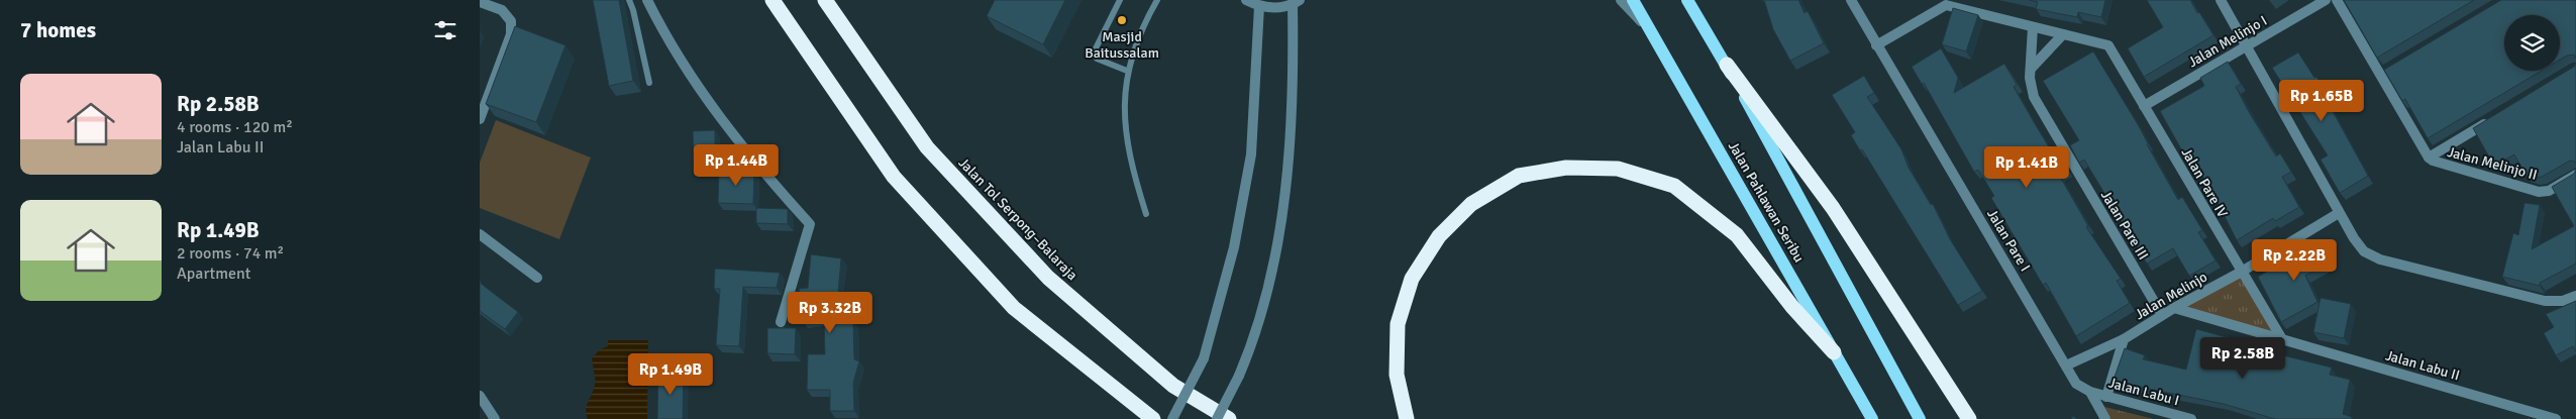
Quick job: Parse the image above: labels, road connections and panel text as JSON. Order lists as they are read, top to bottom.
{
  "streets": {
    "highway": ["Jalan Tol Serpong–Balaraja"],
    "main road": ["Jalan Pahlawan Seribu"],
    "street": [
      "Jalan Melinjo I",
      "Jalan Melinjo II",
      "Jalan Pare IV",
      "Jalan Pare III",
      "Jalan Pare I",
      "Jalan Melinjo",
      "Jalan Labu II",
      "Jalan Labu I"
    ]
  },
  "crossings": [
    ["Jalan Melinjo I", "Jalan Pare IV"],
    ["Jalan Pare IV", "Jalan Pare III"],
    ["Jalan Pare IV", "Jalan Pare I"],
    ["Jalan Pare IV", "Jalan Melinjo"],
    ["Jalan Pare III", "Jalan Melinjo"],
    ["Jalan Pare I", "Jalan Melinjo"],
    ["Jalan Pare I", "Jalan Labu I"],
    ["Jalan Melinjo", "Jalan Labu II"]
  ],
  "places": ["Masjid Baitussalam"],
  "page": {
    "heading": "7 homes",
    "list": [
      {
        "name": "Rp 2.58B",
        "note": "4 rooms · 120 m² · Jalan Labu II"
      },
      {
        "name": "Rp 1.49B",
        "note": "2 rooms · 74 m² · Apartment"
      }
    ],
    "price": [
      "Rp 1.65B",
      "Rp 1.44B",
      "Rp 1.41B",
      "Rp 2.22B",
      "Rp 3.32B",
      "Rp 2.58B",
      "Rp 1.49B"
    ]
  }
}
